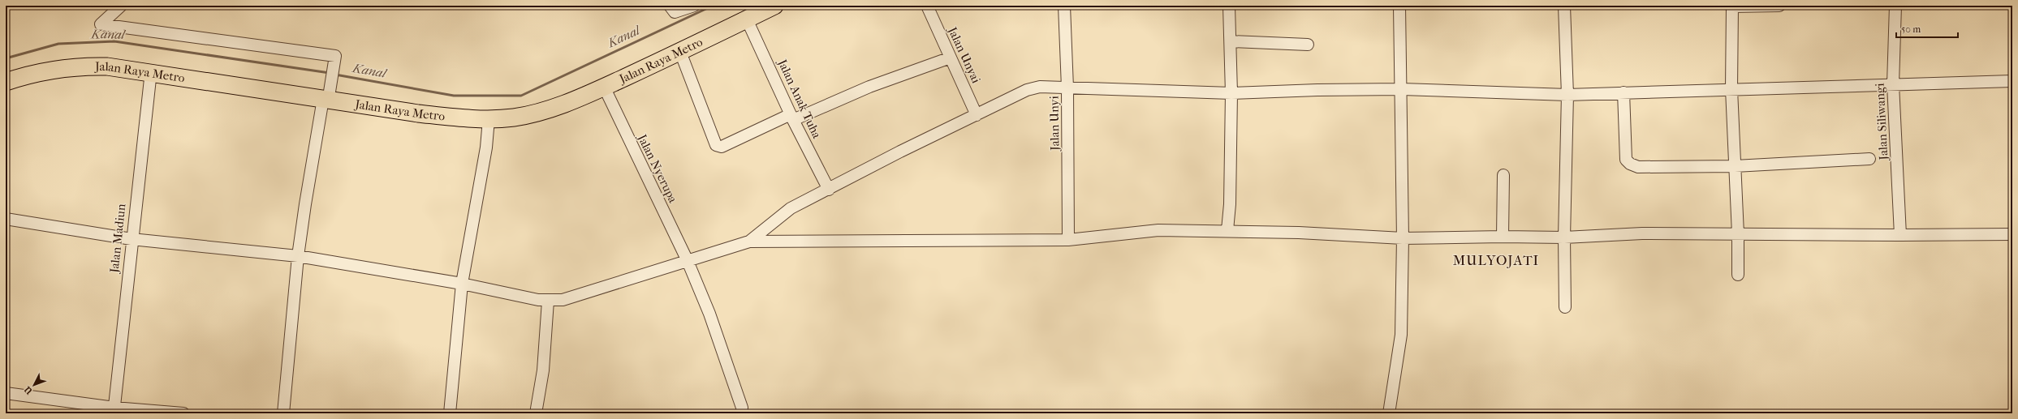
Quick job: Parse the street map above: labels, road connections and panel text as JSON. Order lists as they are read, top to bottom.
{
  "streets": {
    "highway": ["Jalan Raya Metro"],
    "street": [
      "Jalan Unyai",
      "Jalan Anak Tuha",
      "Jalan Siliwangi",
      "Jalan Unyi",
      "Jalan Nyerupa",
      "Jalan Madiun"
    ]
  },
  "crossings": [
    ["Jalan Raya Metro", "Jalan Anak Tuha"],
    ["Jalan Raya Metro", "Jalan Nyerupa"],
    ["Jalan Raya Metro", "Jalan Madiun"]
  ],
  "districts": ["MULYOJATI"],
  "water": ["Kanal"],
  "scale_bar": "50 m",
  "north": "bottom left"
}
